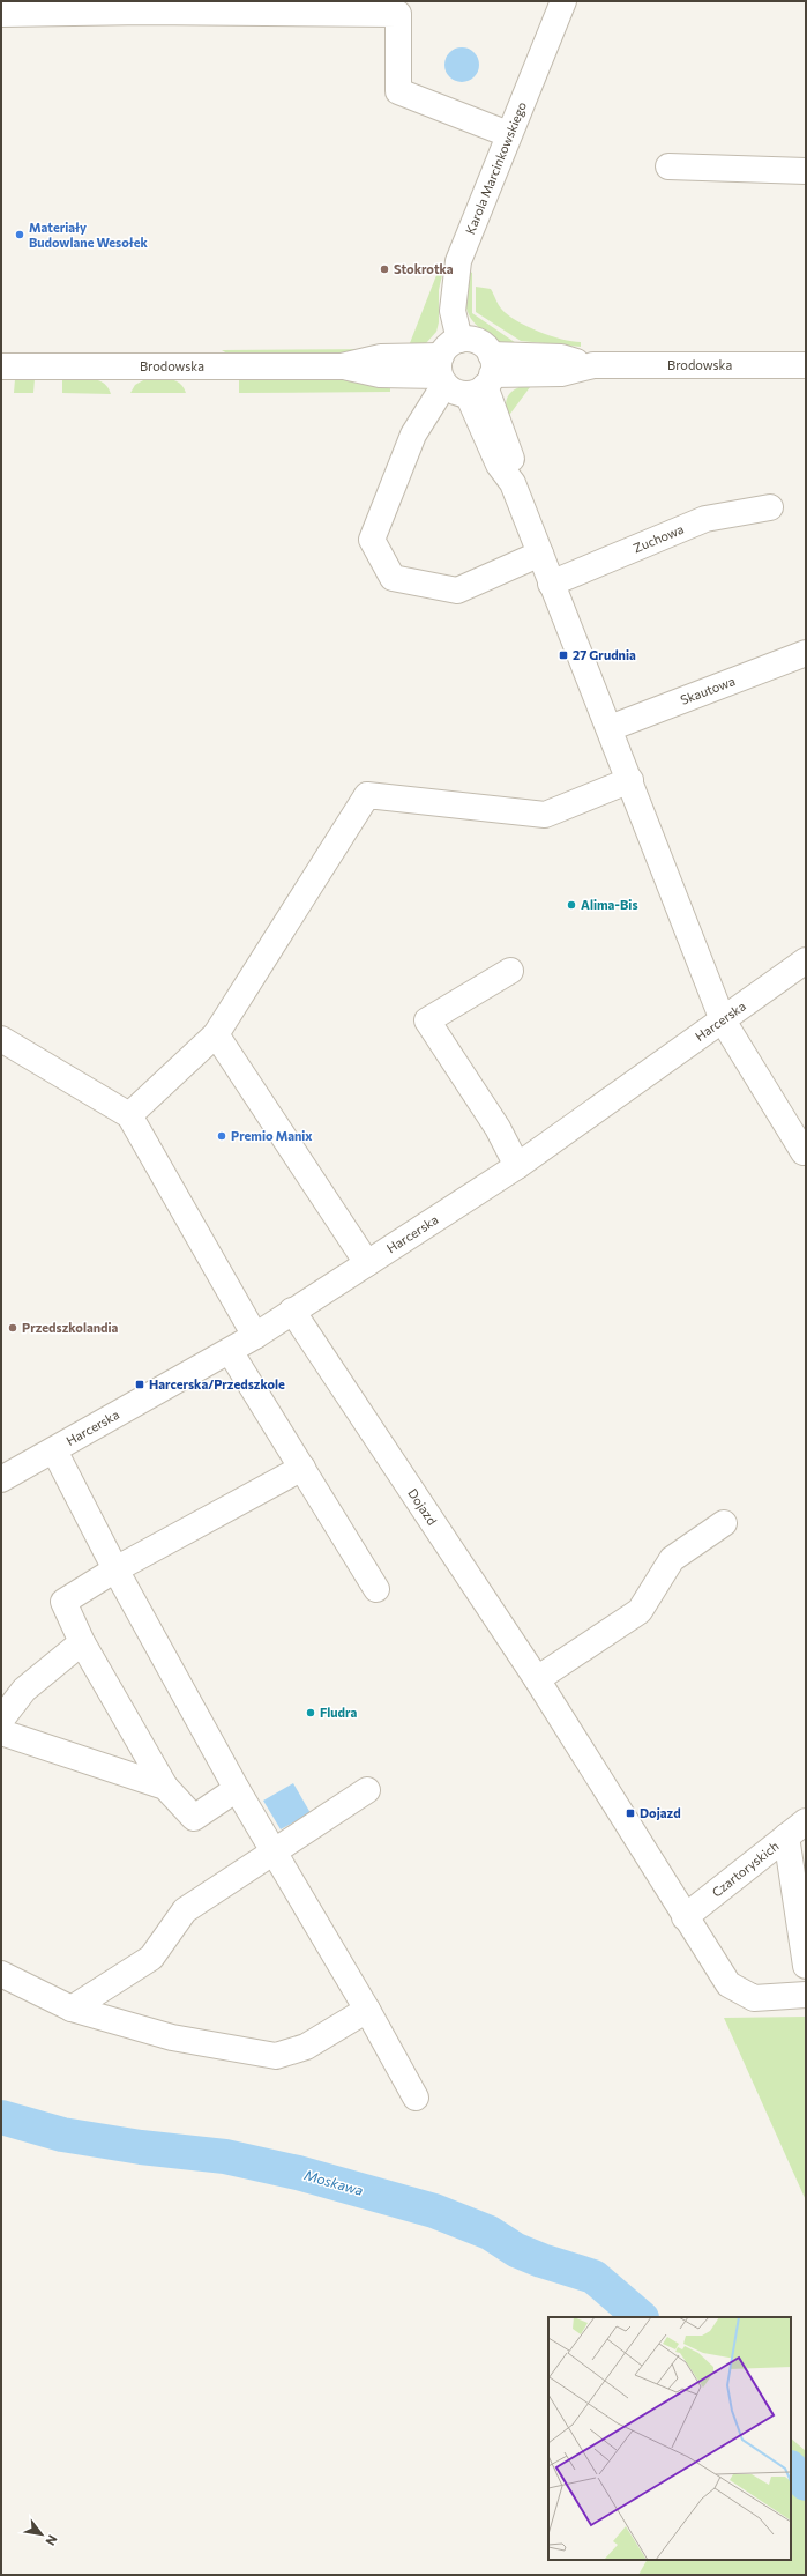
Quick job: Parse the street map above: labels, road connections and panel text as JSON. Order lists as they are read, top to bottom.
{
  "streets": {
    "street": [
      "Karola Marcinkowskiego",
      "Brodowska",
      "Zuchowa",
      "Skautowa",
      "Harcerska",
      "Dojazd",
      "Czartoryskich"
    ]
  },
  "crossings": [
    ["Karola Marcinkowskiego", "Brodowska"],
    ["Harcerska", "Dojazd"],
    ["Dojazd", "Czartoryskich"]
  ],
  "water": ["Moskawa"],
  "places": {
    "other": [
      "Materiały Budowlane Wesołek",
      "Stokrotka",
      "Alima-Bis",
      "Premio Manix",
      "Przedszkolandia",
      "Fludra"
    ],
    "transit": ["27 Grudnia", "Harcerska/Przedszkole", "Dojazd"]
  },
  "north": "bottom right"
}
